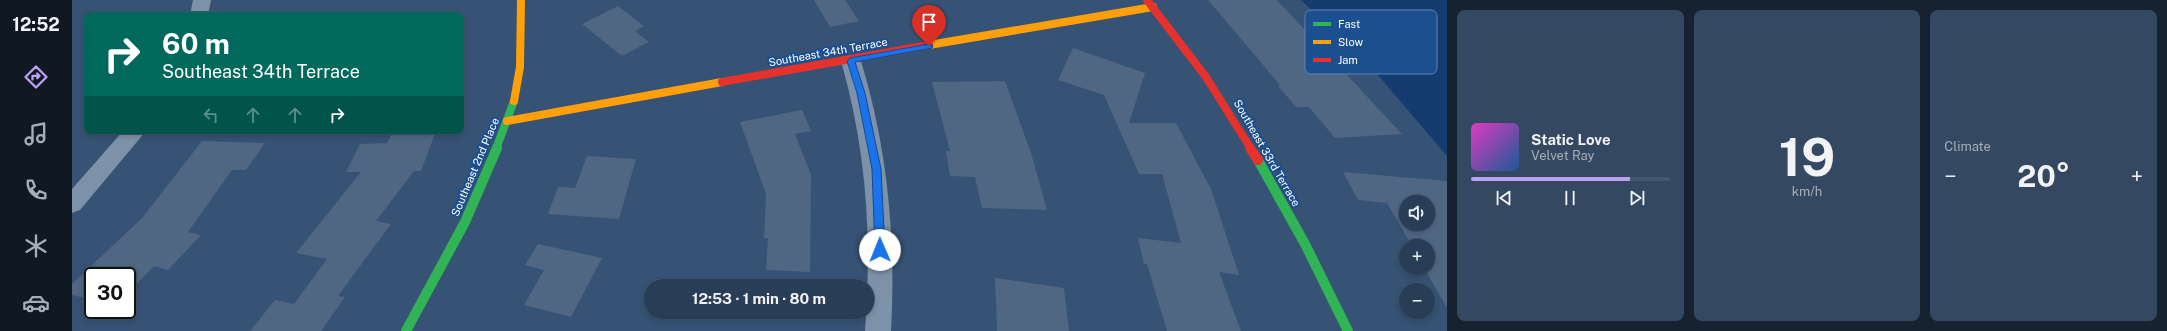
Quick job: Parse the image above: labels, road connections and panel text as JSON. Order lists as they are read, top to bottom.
{
  "streets": {
    "street": ["Southeast 34th Terrace", "Southeast 33rd Terrace", "Southeast 2nd Place"]
  },
  "crossings": [
    ["Southeast 34th Terrace", "Southeast 33rd Terrace"],
    ["Southeast 34th Terrace", "Southeast 2nd Place"]
  ],
  "legend": ["Fast", "Slow", "Jam"],
  "page": {
    "tabs": "12:52",
    "tile": [
      ["19", "km/h"],
      "Climate"
    ],
    "turn": ["60 m", "Southeast 34th Terrace"],
    "song": ["Static Love", "Velvet Ray"],
    "heat": ["−", "20°", "+"],
    "map_buttons": ["+", "−"],
    "limit": "30",
    "trip": "12:53 · 1 min · 80 m"
  }
}
